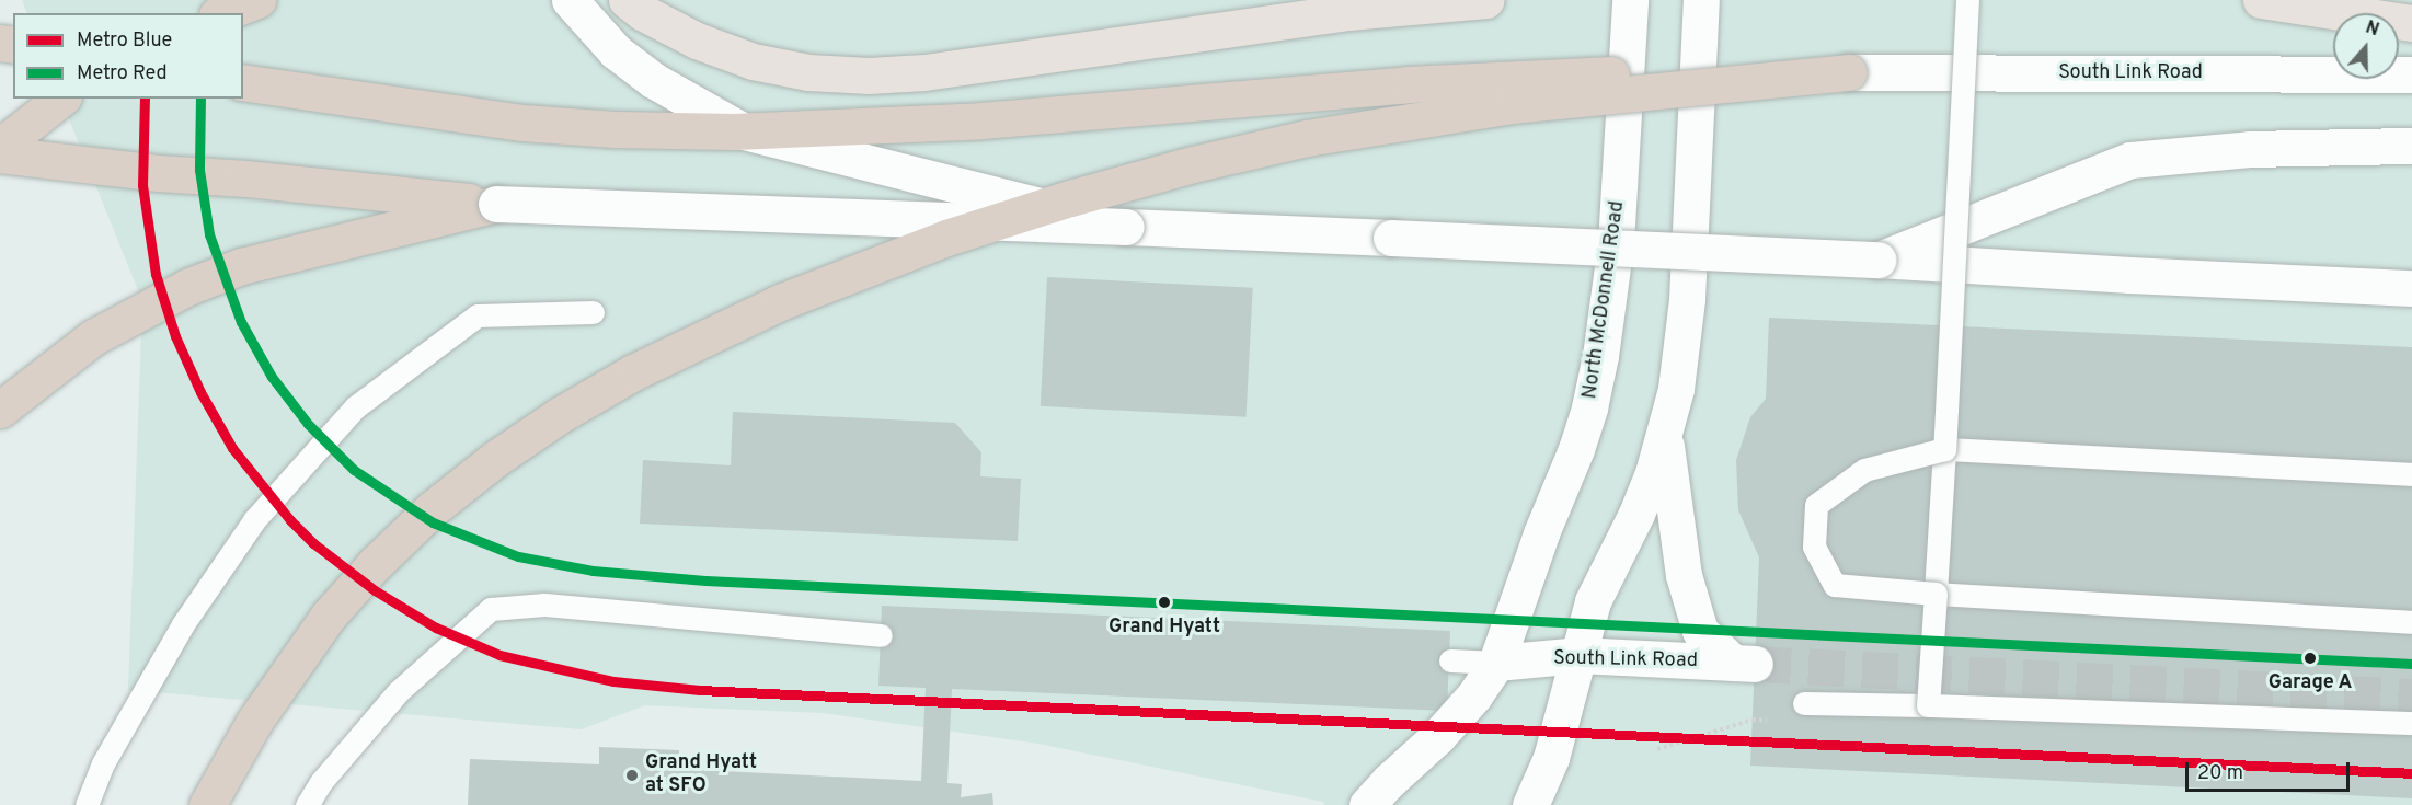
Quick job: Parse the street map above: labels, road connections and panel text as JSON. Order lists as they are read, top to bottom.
{
  "streets": {
    "street": ["South Link Road", "North McDonnell Road"]
  },
  "crossings": [
    ["South Link Road", "North McDonnell Road"]
  ],
  "places": ["Grand Hyatt", "Garage A", "Grand Hyatt at SFO"],
  "lines": ["metro line Blue", "metro line Red"],
  "legend": ["Metro Blue", "Metro Red"],
  "scale_bar": "20 m",
  "north": "top"
}
